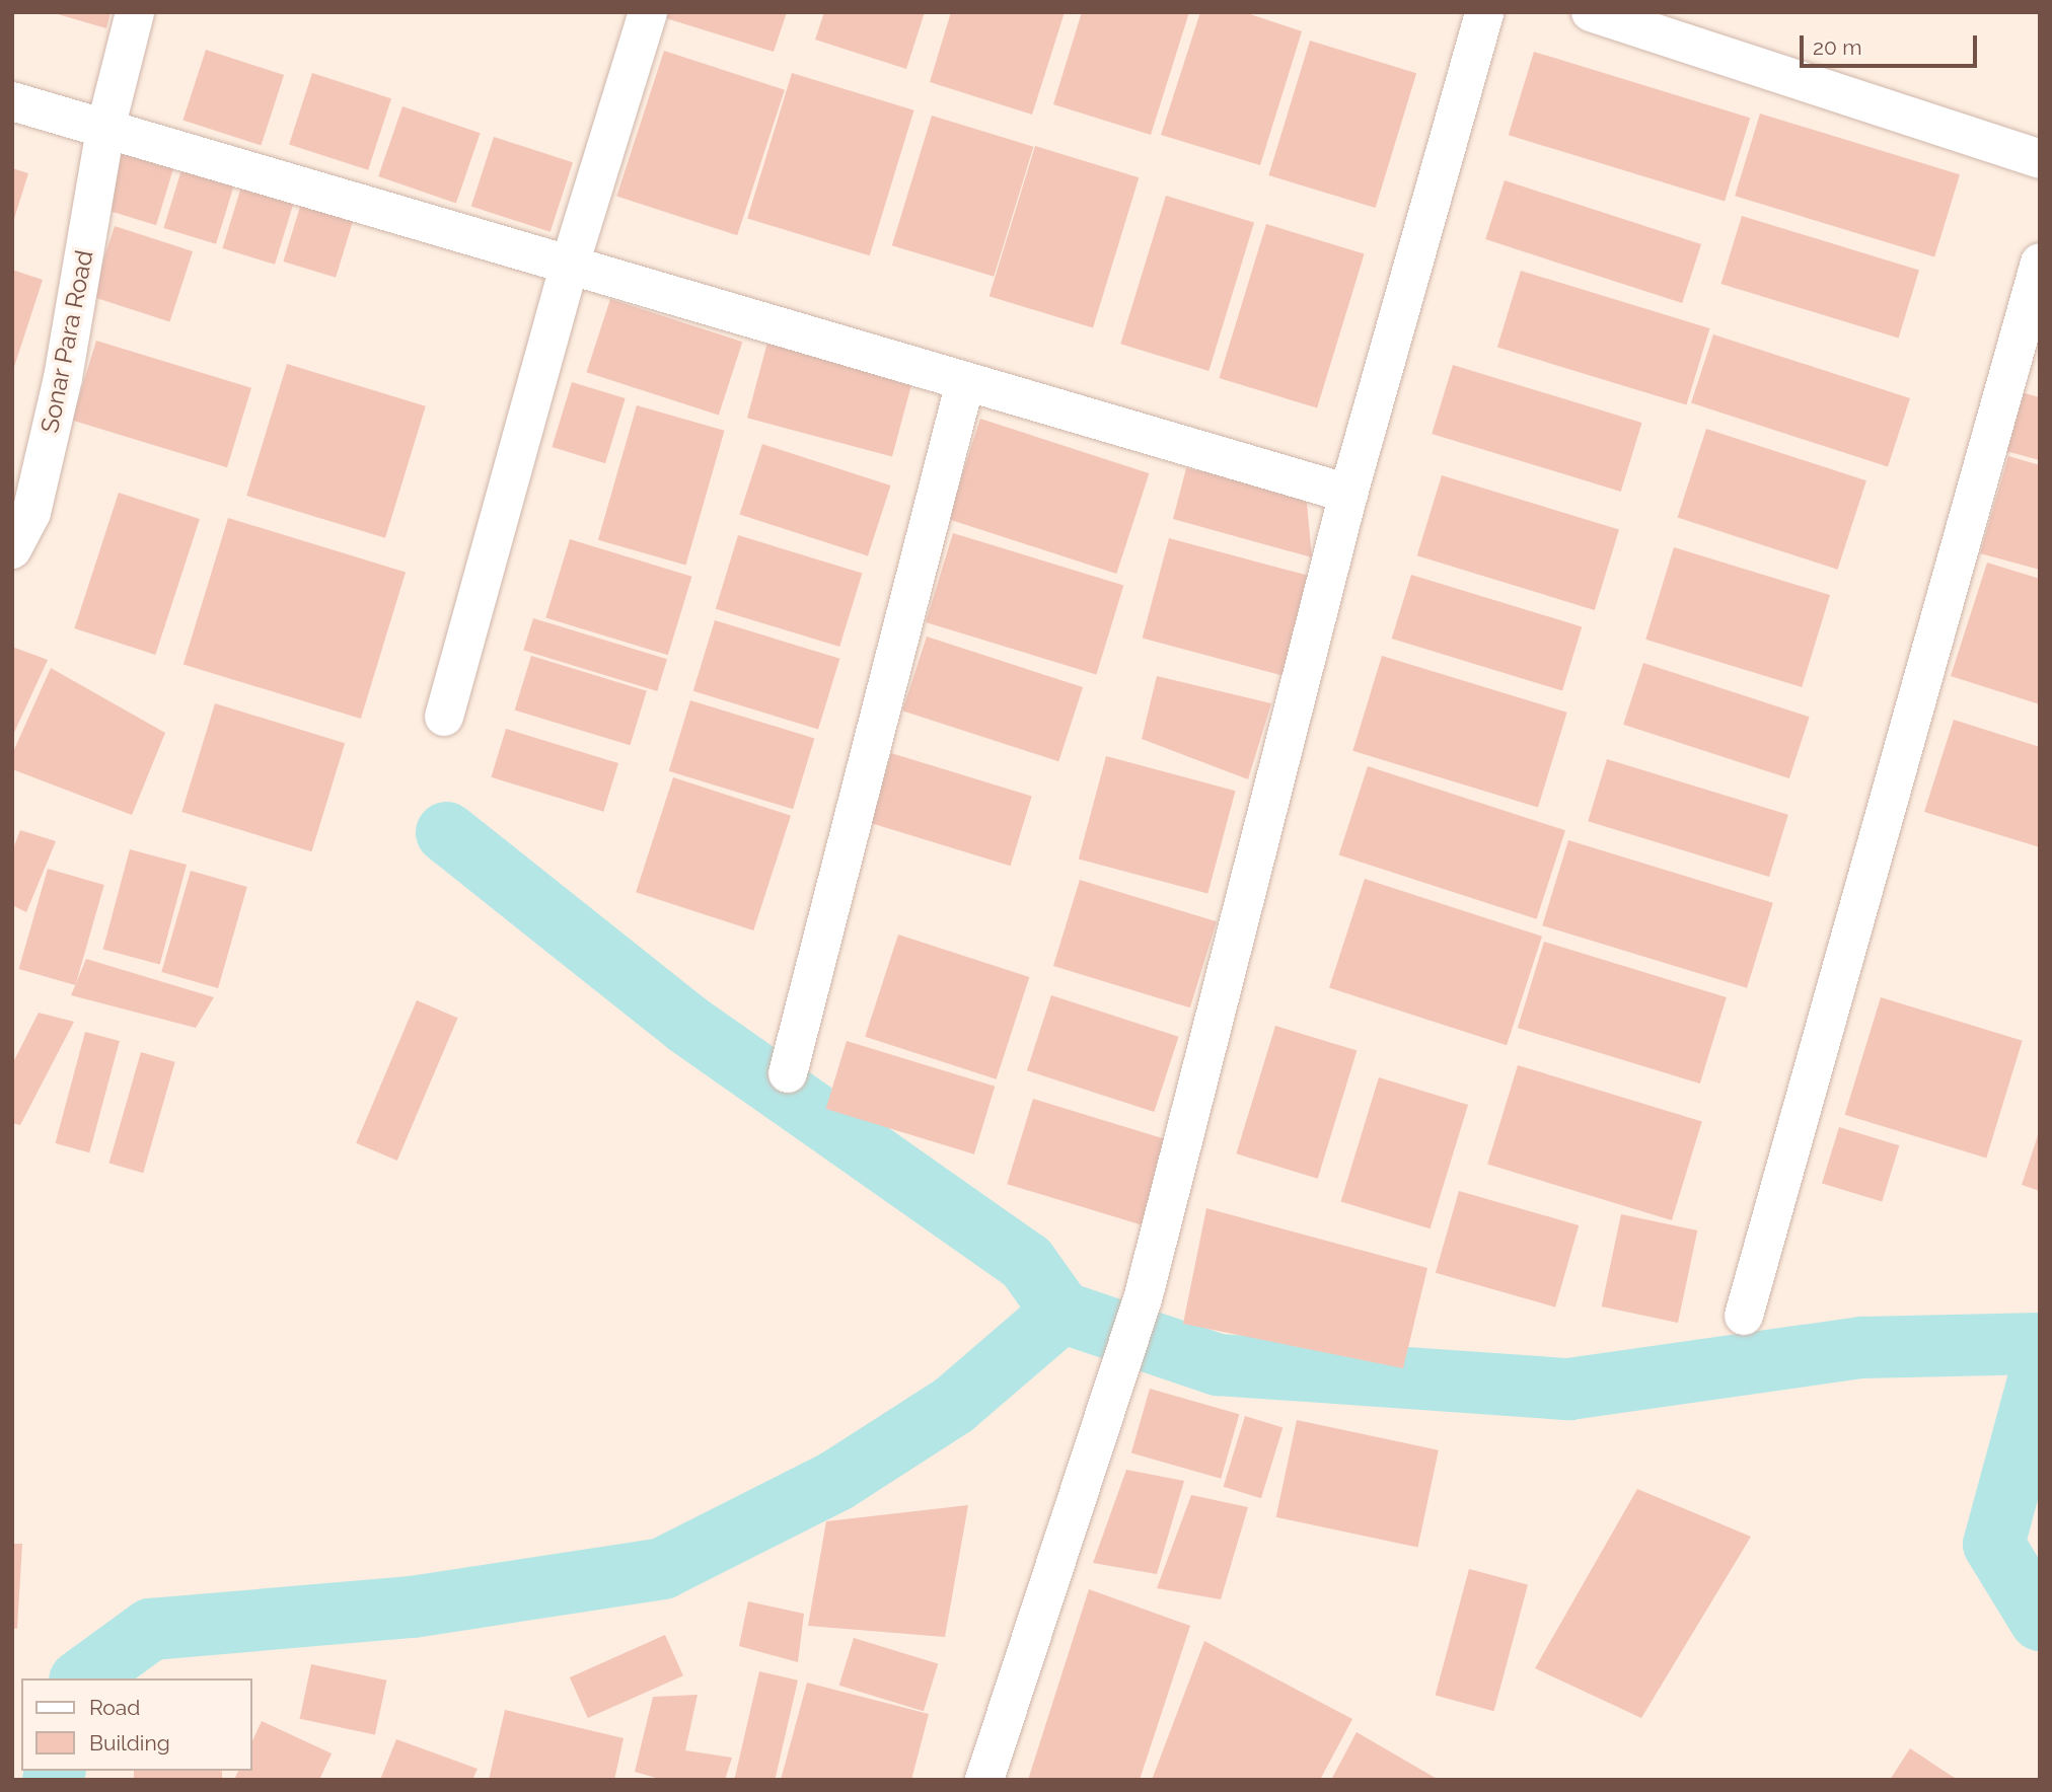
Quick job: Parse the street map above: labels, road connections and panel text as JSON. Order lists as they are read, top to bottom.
{
  "streets": {
    "street": ["Sonar Para Road"]
  },
  "legend": ["Road", "Building"],
  "scale_bar": "20 m"
}
